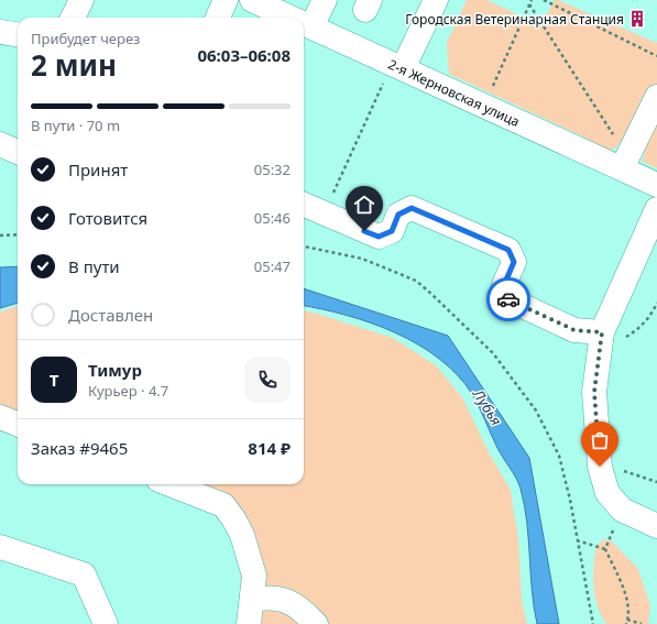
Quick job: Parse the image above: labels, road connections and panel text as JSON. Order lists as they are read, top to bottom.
{
  "streets": {
    "street": ["2-я Жерновская улица"]
  },
  "water": ["Лубья"],
  "places": {
    "building": ["Городская Ветеринарная Станция"]
  },
  "page": {
    "heading": ["2 мин", "Прибудет через", "06:03–06:08"],
    "panel": [
      "Тимур",
      "Курьер · 4.7",
      "Заказ #9465",
      "814 ₽"
    ],
    "bar": "В пути · 70 m",
    "list": [
      ["Принят", "05:32"],
      ["Готовится", "05:46"],
      ["В пути", "05:47"],
      "Доставлен"
    ],
    "round": "Т"
  }
}
